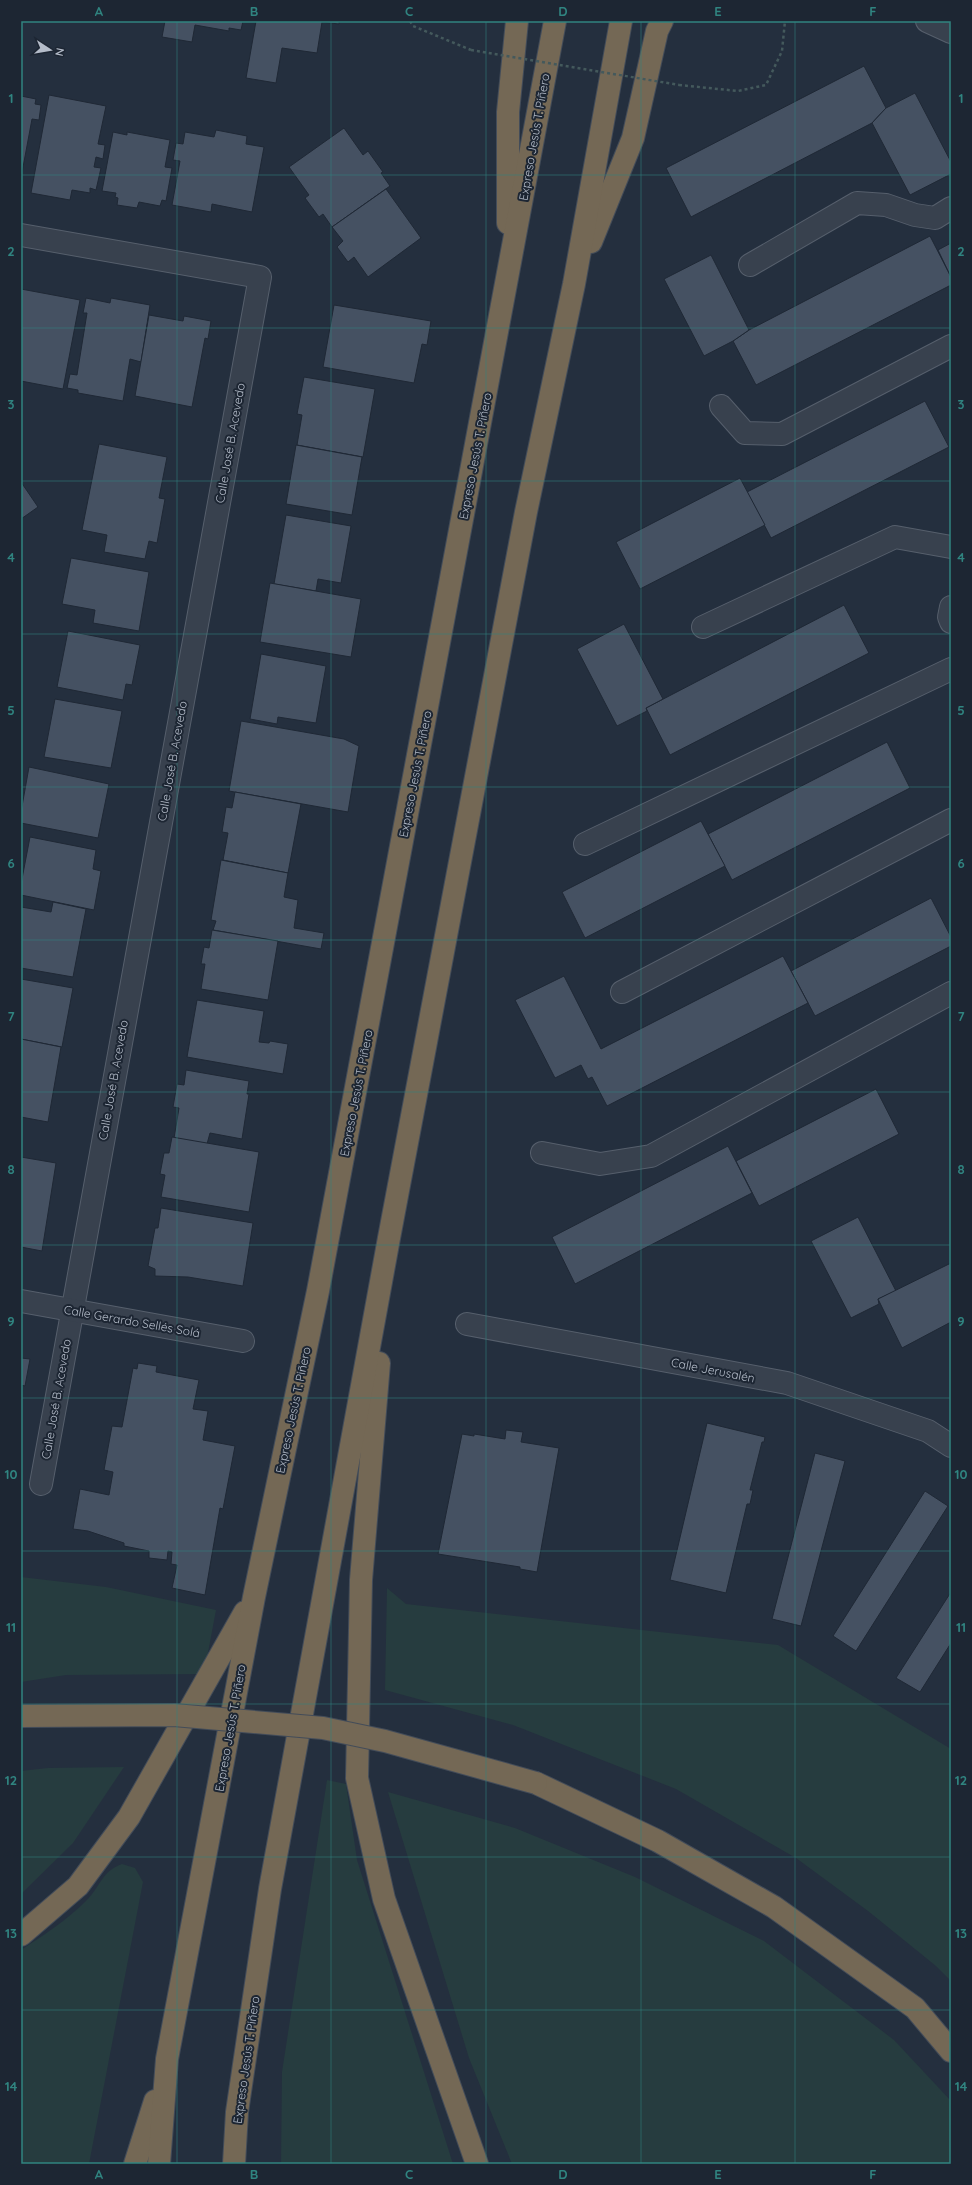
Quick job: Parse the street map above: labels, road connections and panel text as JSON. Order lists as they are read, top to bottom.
{
  "streets": {
    "highway": ["Expreso Jesús T. Piñero"],
    "street": ["Calle José B. Acevedo", "Calle Gerardo Sellés Solá", "Calle Jerusalén"]
  },
  "crossings": [
    ["Calle José B. Acevedo", "Calle Gerardo Sellés Solá"]
  ],
  "north": "right",
  "grid": {
    "columns": [
      "A",
      "B",
      "C",
      "D",
      "E",
      "F"
    ],
    "rows": [
      "1",
      "2",
      "3",
      "4",
      "5",
      "6",
      "7",
      "8",
      "9",
      "10",
      "11",
      "12",
      "13",
      "14"
    ]
  }
}
